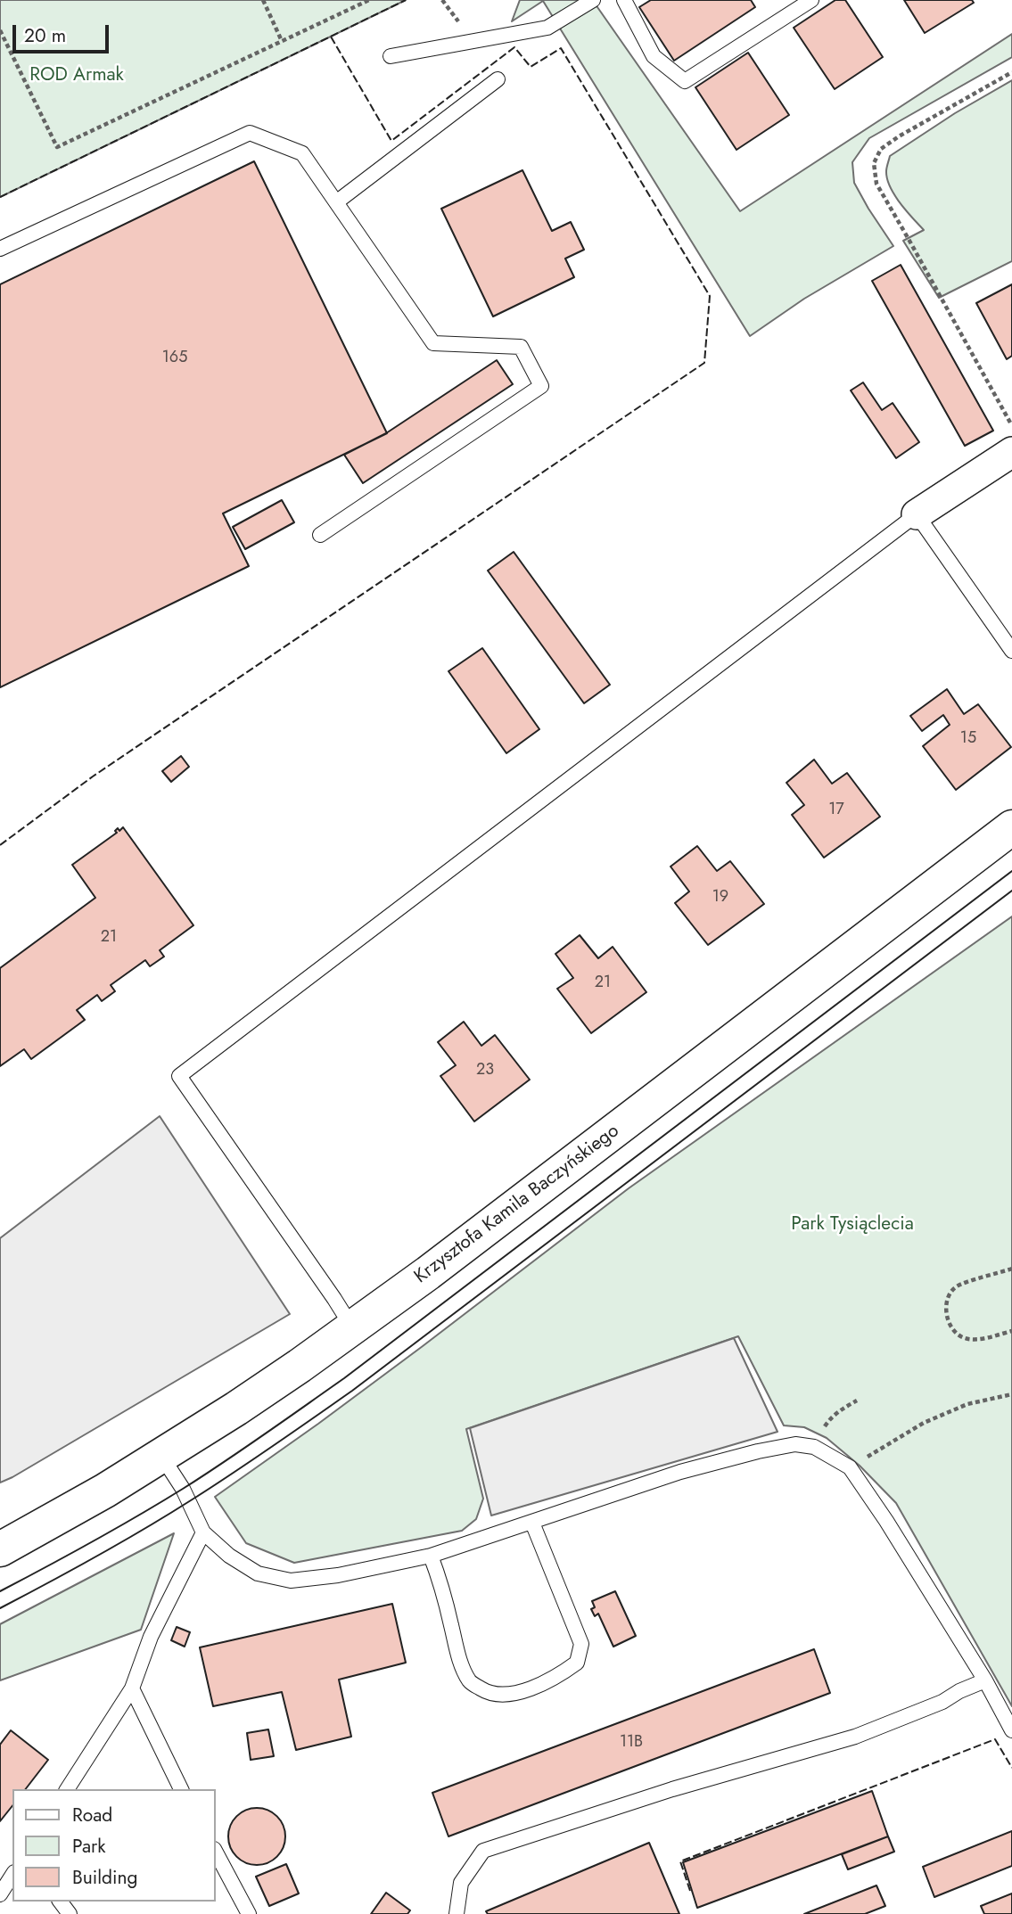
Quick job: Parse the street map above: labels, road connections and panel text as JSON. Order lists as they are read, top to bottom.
{
  "streets": {
    "street": ["Krzysztofa Kamila Baczyńskiego"]
  },
  "parks": ["ROD Armak", "Park Tysiąclecia"],
  "house_numbers": [
    "165",
    "15",
    "17",
    "19",
    "21",
    "21",
    "23",
    "11B"
  ],
  "legend": ["Road", "Park", "Building"],
  "scale_bar": "20 m"
}
